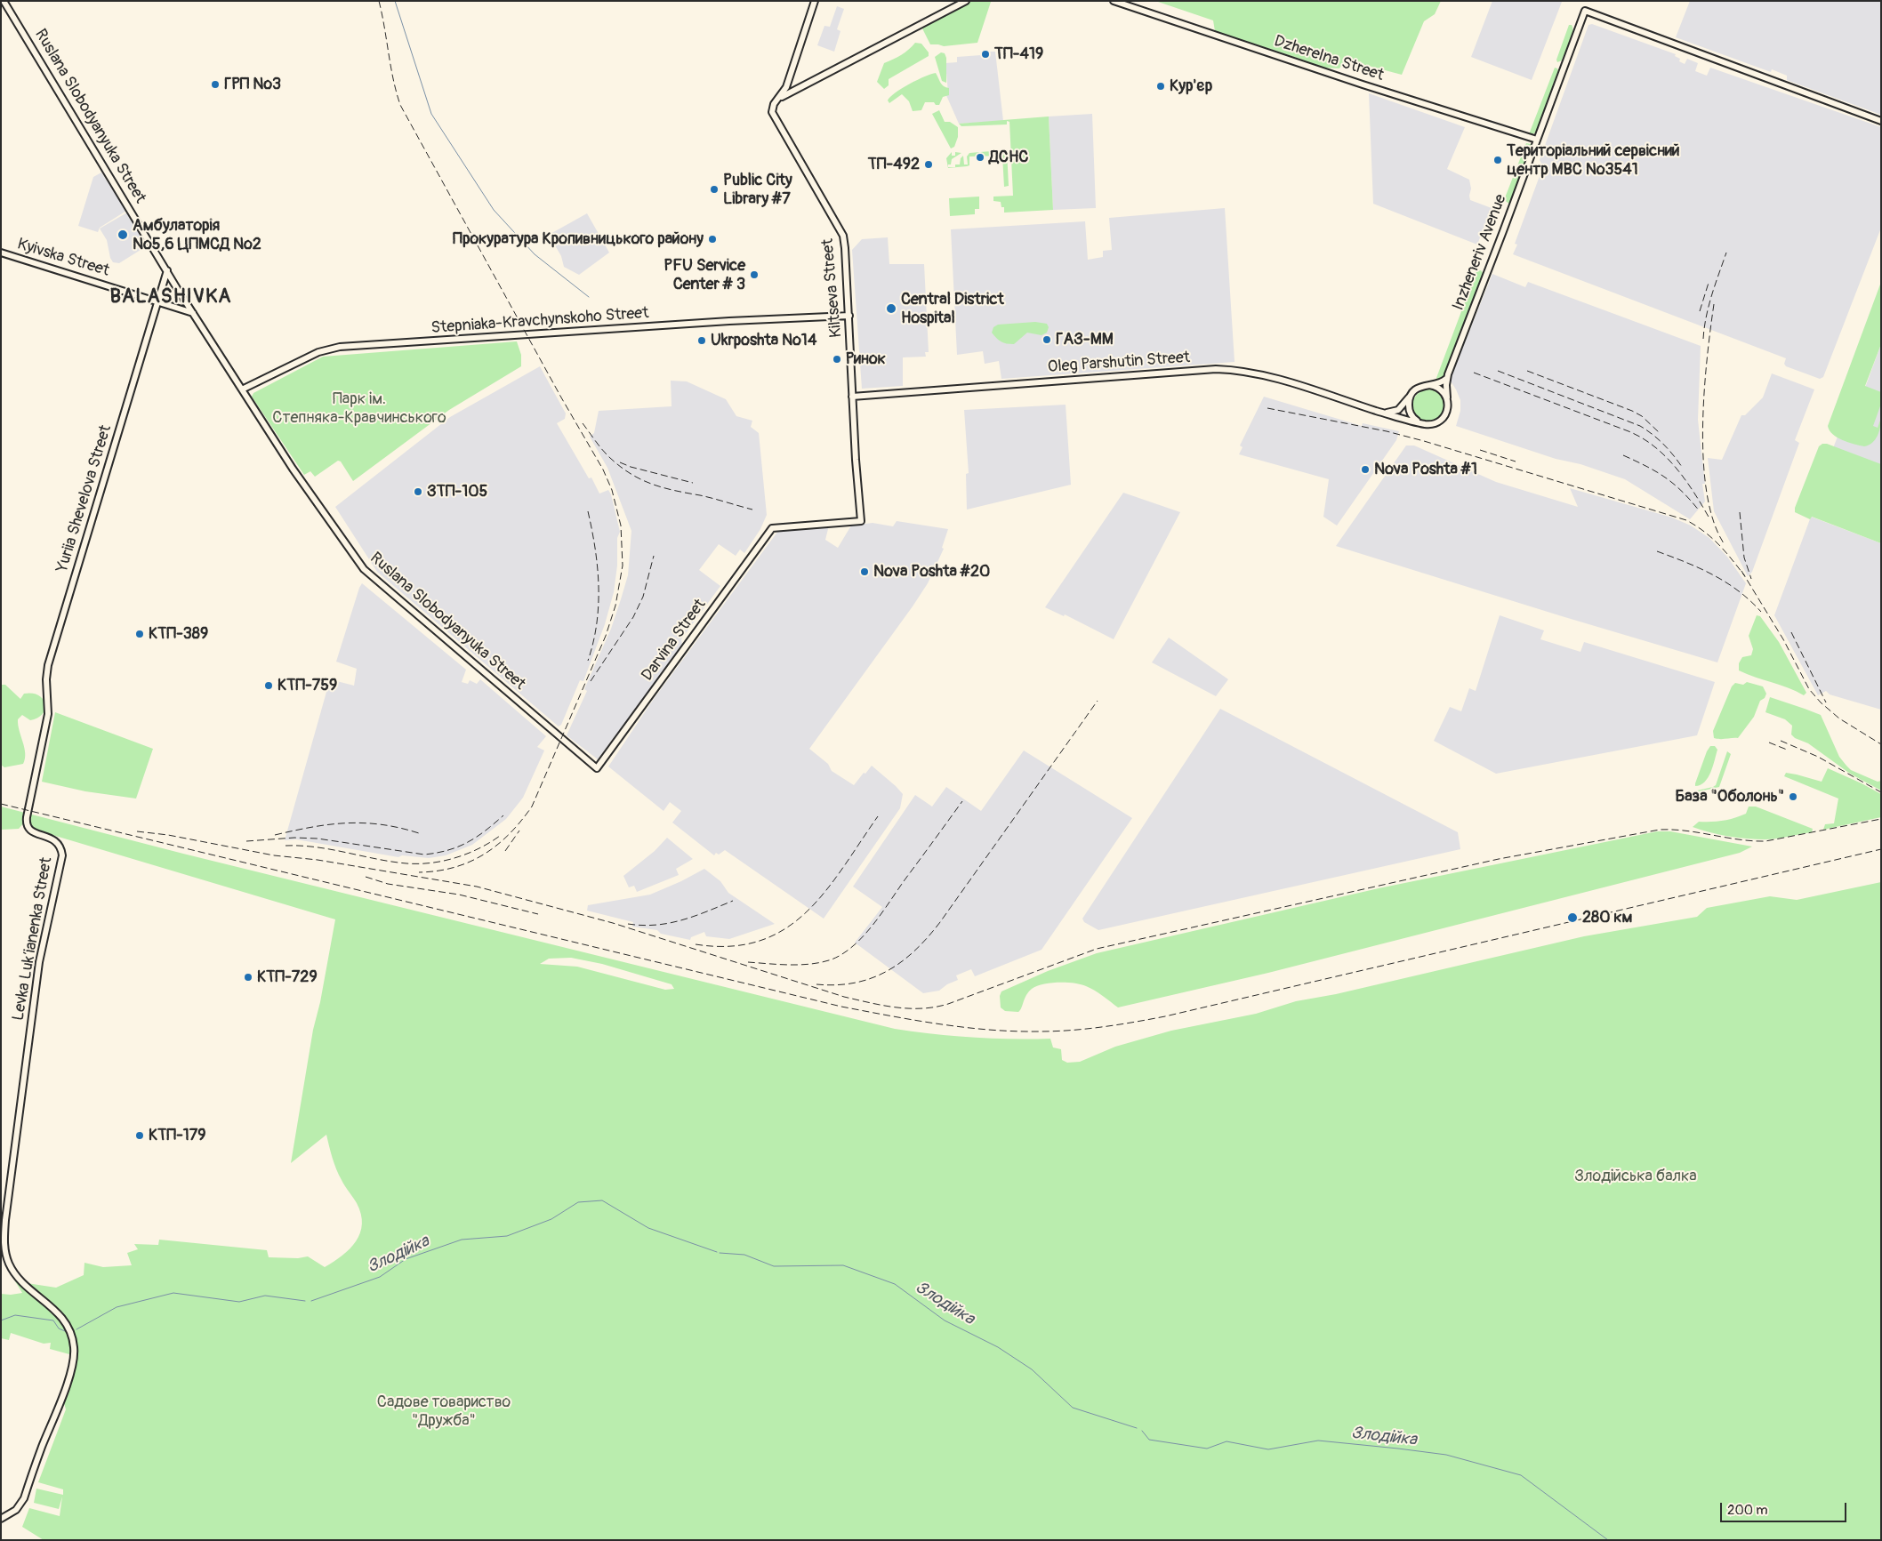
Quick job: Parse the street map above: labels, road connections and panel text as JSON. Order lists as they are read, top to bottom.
{
  "streets": {
    "street": [
      "Dzherelna Street",
      "Ruslana Slobodyanyuka Street",
      "Inzheneriv Avenue",
      "Kyivska Street",
      "Kiltseva Street",
      "Stepniaka-Kravchynskoho Street",
      "Oleg Parshutin Street",
      "Yuriia Shevelova Street",
      "Darvina Street",
      "Levka Lukʼianenka Street"
    ]
  },
  "crossings": [
    ["Dzherelna Street", "Inzheneriv Avenue"],
    ["Ruslana Slobodyanyuka Street", "Kyivska Street"],
    ["Ruslana Slobodyanyuka Street", "Stepniaka-Kravchynskoho Street"],
    ["Ruslana Slobodyanyuka Street", "Yuriia Shevelova Street"],
    ["Ruslana Slobodyanyuka Street", "Darvina Street"],
    ["Inzheneriv Avenue", "Oleg Parshutin Street"],
    ["Kyivska Street", "Yuriia Shevelova Street"],
    ["Kiltseva Street", "Stepniaka-Kravchynskoho Street"],
    ["Kiltseva Street", "Oleg Parshutin Street"],
    ["Kiltseva Street", "Darvina Street"],
    ["Yuriia Shevelova Street", "Levka Lukʼianenka Street"]
  ],
  "districts": ["BALASHIVKA"],
  "water": ["Злодійка"],
  "parks": ["Парк ім. Степняка-Кравчинського", "Злодійська балка", "Садове товариство \"Дружба\""],
  "places": [
    "ТП-419",
    "ГРП №3",
    "Кур'єр",
    "ДСНС",
    "Територіальний сервісний центр МВС №3541",
    "ТП-492",
    "Public City Library #7",
    "Амбулаторія №5,6 ЦПМСД №2",
    "Прокуратура Кропивницького району",
    "PFU Service Center # 3",
    "Central District Hospital",
    "ГАЗ-ММ",
    "Ukrposhta №14",
    "Ринок",
    "Nova Poshta #1",
    "ЗТП-105",
    "Nova Poshta #20",
    "КТП-389",
    "КТП-759",
    "База \"Оболонь\"",
    "280 км",
    "КТП-729",
    "КТП-179"
  ],
  "scale_bar": "200 m"
}
